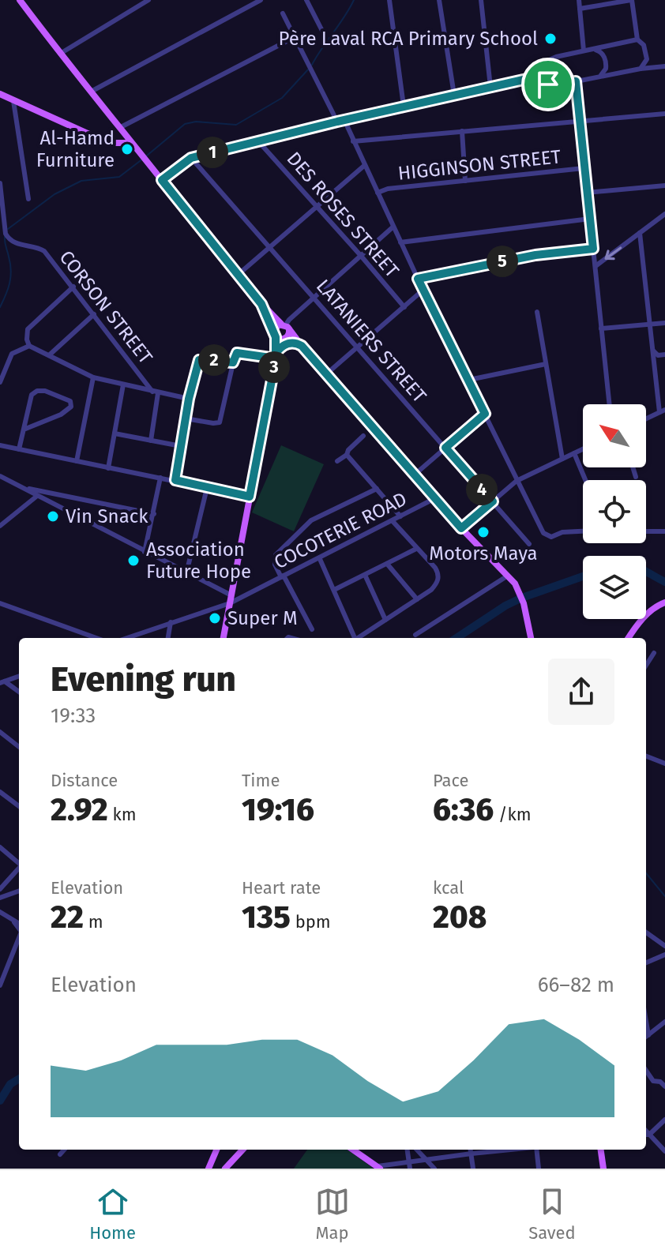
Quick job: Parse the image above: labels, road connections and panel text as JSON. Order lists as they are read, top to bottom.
{
  "streets": {
    "street": [
      "HIGGINSON STREET",
      "DES ROSES STREET",
      "CORSON STREET",
      "LATANIERS STREET",
      "COCOTERIE ROAD"
    ]
  },
  "places": [
    "Père Laval RCA Primary School",
    "Al-Hamd Furniture",
    "Vin Snack",
    "Motors Maya",
    "Association Future Hope",
    "Super M"
  ],
  "north": "top left",
  "page": {
    "pins": [
      "1",
      "5",
      "2",
      "3",
      "4"
    ],
    "heading": ["Evening run", "19:33"],
    "stats": [
      ["Distance", "2.92 km"],
      ["Time", "19:16"],
      ["Pace", "6:36 /km"],
      ["Elevation", "22 m"],
      ["Heart rate", "135 bpm"],
      ["kcal", "208"]
    ],
    "chart": ["Elevation", "66–82 m"],
    "tabs": ["Home", "Map", "Saved"]
  }
}
